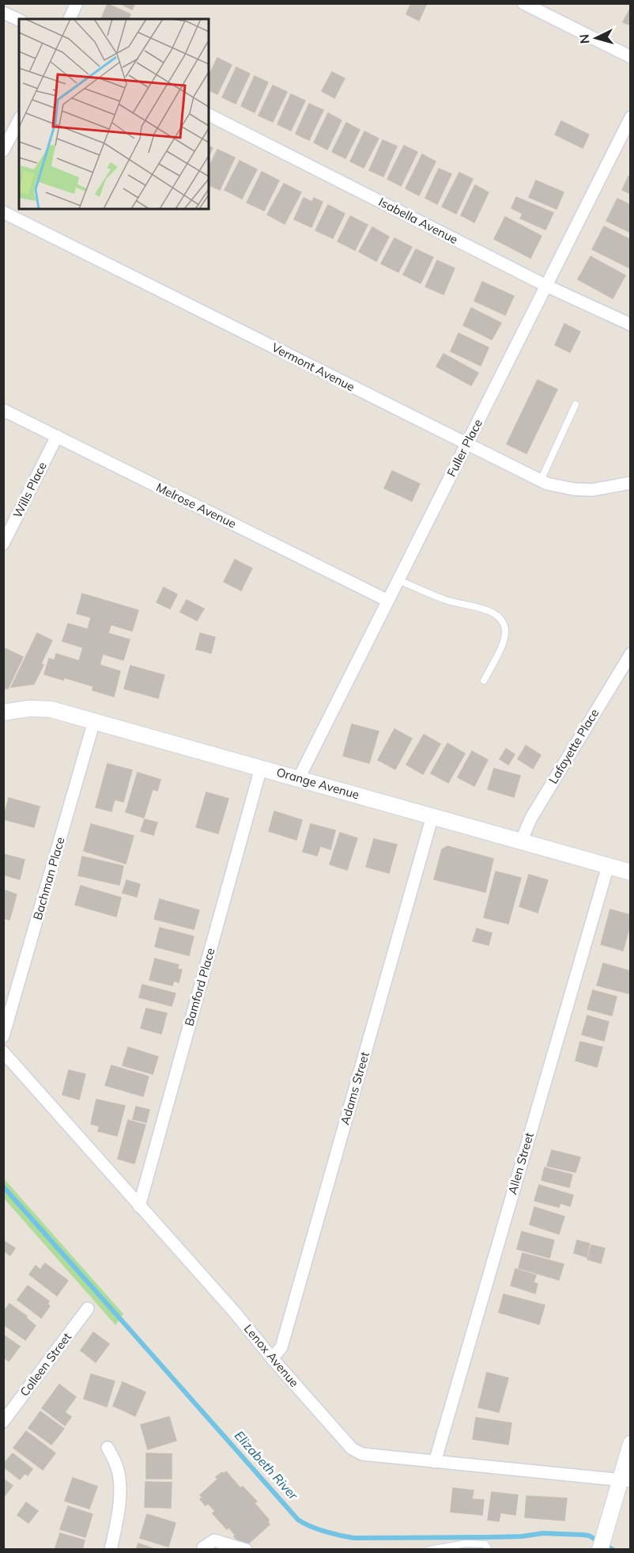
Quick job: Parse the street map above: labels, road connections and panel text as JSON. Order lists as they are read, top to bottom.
{
  "streets": {
    "street": [
      "Isabella Avenue",
      "Vermont Avenue",
      "Fuller Place",
      "Wills Place",
      "Melrose Avenue",
      "Lafayette Place",
      "Orange Avenue",
      "Bachman Place",
      "Bamford Place",
      "Adams Street",
      "Allen Street",
      "Lenox Avenue",
      "Colleen Street"
    ]
  },
  "crossings": [
    ["Isabella Avenue", "Fuller Place"],
    ["Vermont Avenue", "Fuller Place"],
    ["Fuller Place", "Melrose Avenue"],
    ["Fuller Place", "Orange Avenue"],
    ["Wills Place", "Melrose Avenue"],
    ["Lafayette Place", "Orange Avenue"],
    ["Orange Avenue", "Bachman Place"],
    ["Orange Avenue", "Bamford Place"],
    ["Orange Avenue", "Adams Street"],
    ["Orange Avenue", "Allen Street"],
    ["Bamford Place", "Lenox Avenue"],
    ["Adams Street", "Lenox Avenue"],
    ["Allen Street", "Lenox Avenue"]
  ],
  "water": ["Elizabeth River"],
  "north": "left"
}
